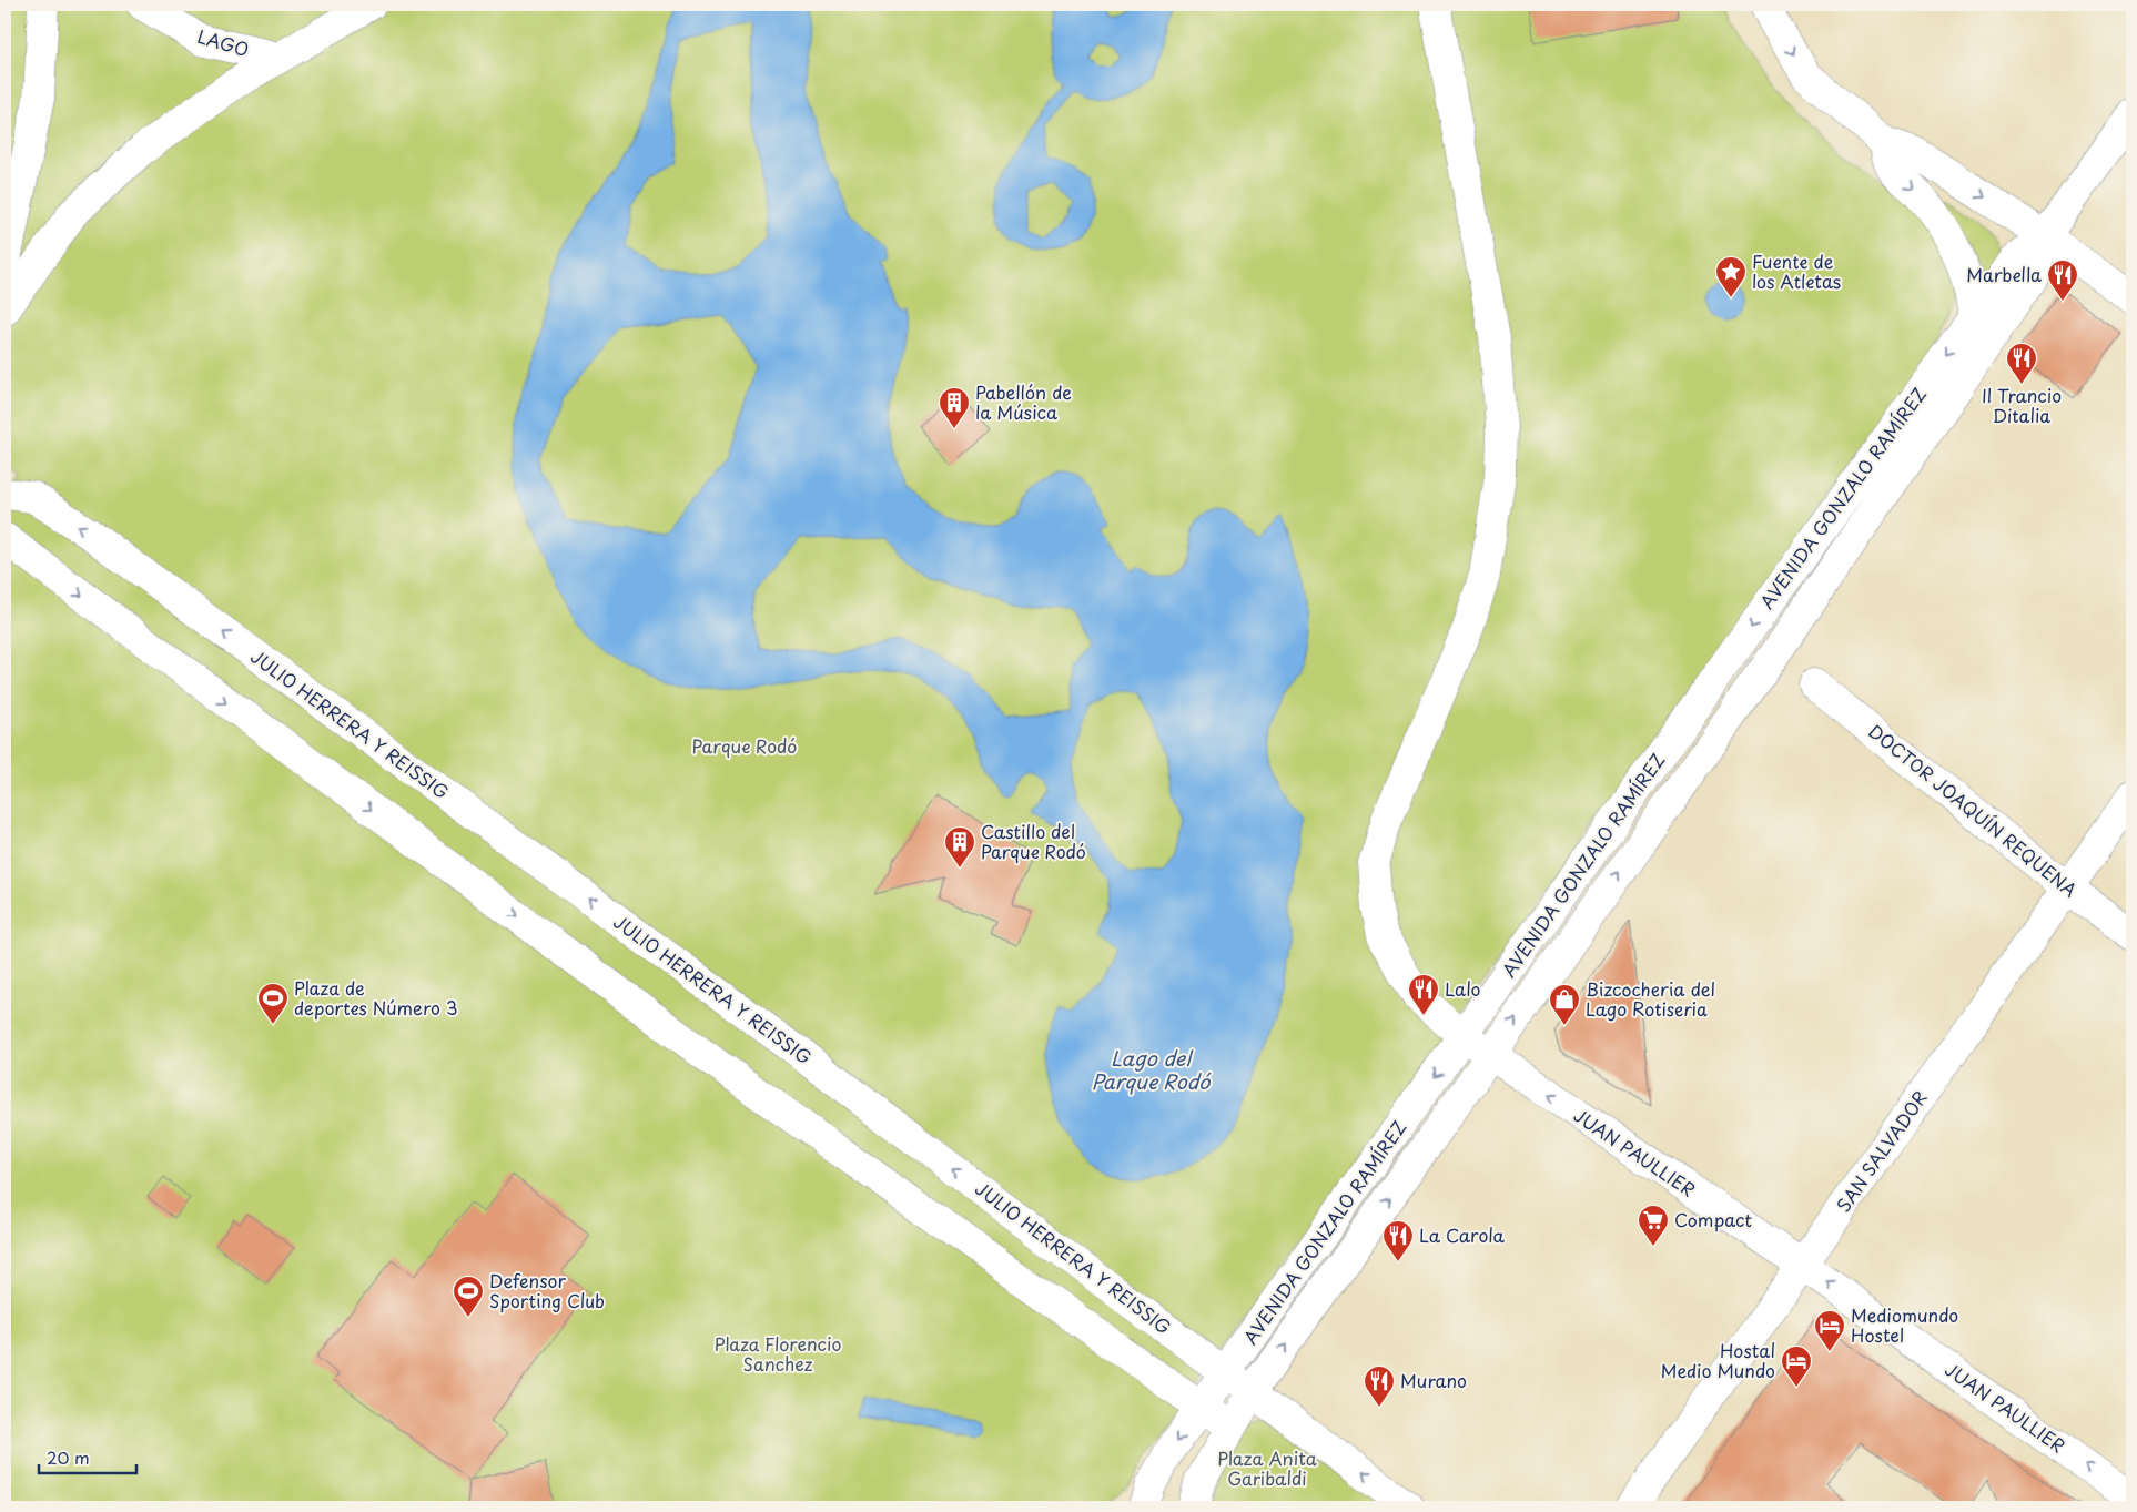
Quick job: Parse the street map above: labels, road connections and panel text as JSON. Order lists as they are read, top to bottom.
{
  "streets": {
    "street": [
      "LAGO",
      "AVENIDA GONZALO RAMÍREZ",
      "JULIO HERRERA Y REISSIG",
      "DOCTOR JOAQUÍN REQUENA",
      "SAN SALVADOR",
      "JUAN PAULLIER"
    ]
  },
  "crossings": [
    ["AVENIDA GONZALO RAMÍREZ", "JULIO HERRERA Y REISSIG"],
    ["AVENIDA GONZALO RAMÍREZ", "JUAN PAULLIER"],
    ["DOCTOR JOAQUÍN REQUENA", "SAN SALVADOR"],
    ["SAN SALVADOR", "JUAN PAULLIER"]
  ],
  "one_way": ["JUAN PAULLIER"],
  "water": ["Lago del Parque Rodó"],
  "parks": ["Parque Rodó", "Plaza Florencio Sanchez", "Plaza Anita Garibaldi"],
  "places": {
    "place": ["Fuente de los Atletas"],
    "restaurant": [
      "Marbella",
      "Il Trancio Ditalia",
      "Lalo",
      "La Carola",
      "Murano"
    ],
    "building": ["Pabellón de la Música", "Castillo del Parque Rodó"],
    "sports": ["Plaza de deportes Número 3", "Defensor Sporting Club"],
    "shop": ["Bizcocheria del Lago Rotiseria"],
    "supermarket": ["Compact"],
    "hotel": ["Mediomundo Hostel", "Hostal Medio Mundo"]
  },
  "scale_bar": "20 m"
}
